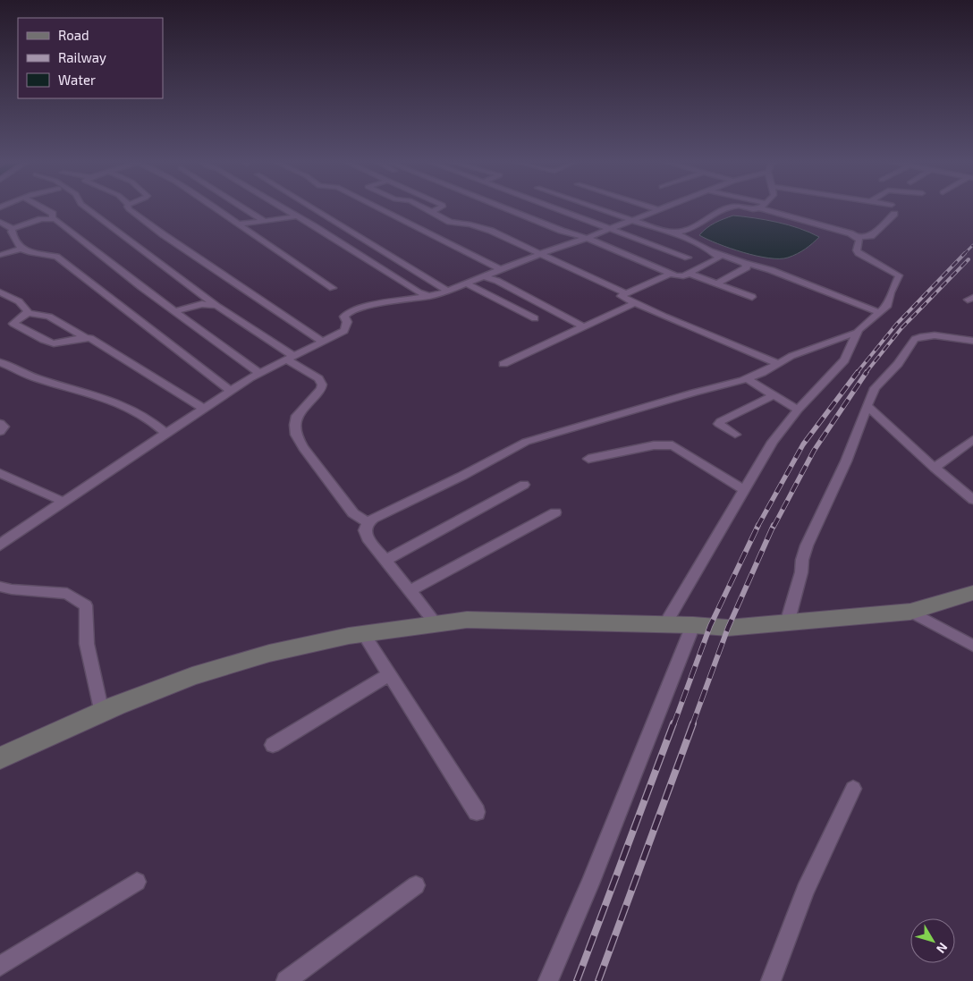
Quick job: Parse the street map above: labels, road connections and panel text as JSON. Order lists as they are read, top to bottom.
{
  "legend": ["Road", "Railway", "Water"],
  "north": "bottom right"
}
